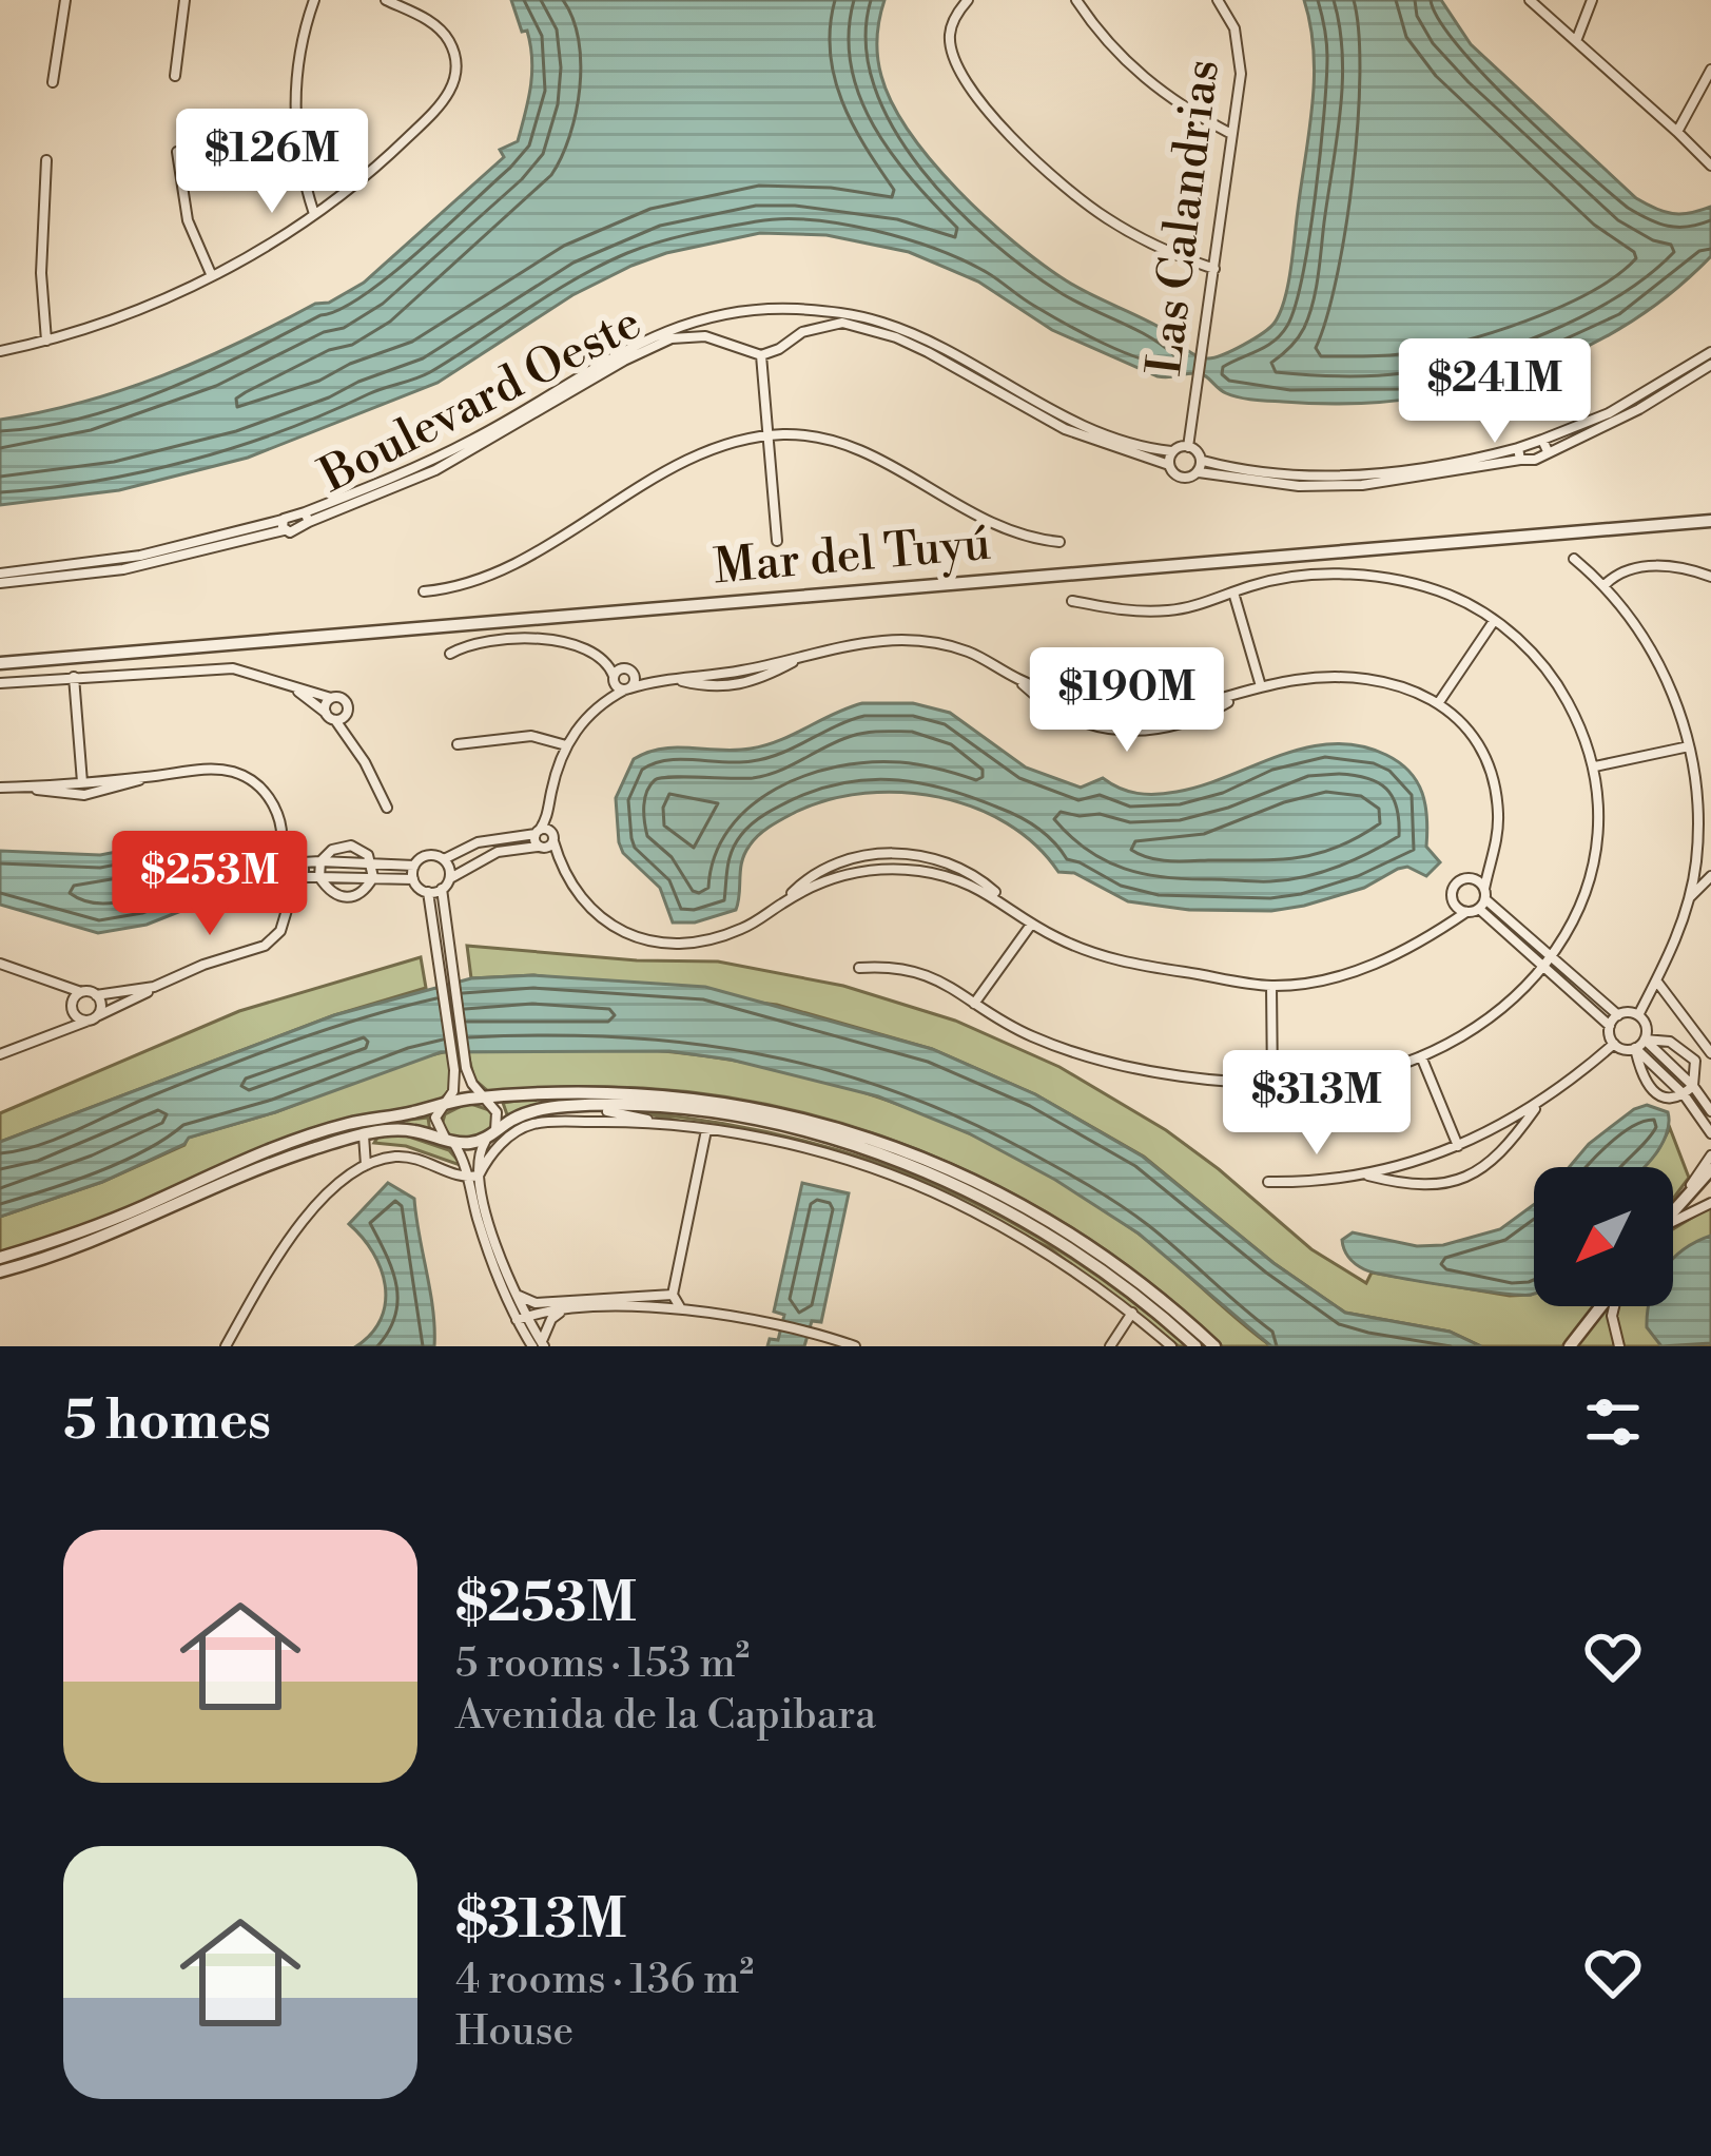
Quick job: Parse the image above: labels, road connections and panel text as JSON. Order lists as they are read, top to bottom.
{
  "streets": {
    "street": ["Las Calandrias", "Boulevard Oeste", "Mar del Tuyú"]
  },
  "crossings": [
    ["Las Calandrias", "Boulevard Oeste"]
  ],
  "north": "bottom left",
  "page": {
    "price": [
      "$126M",
      "$241M",
      "$190M",
      "$253M",
      "$313M"
    ],
    "heading": "5 homes",
    "list": [
      {
        "name": "$253M",
        "note": "5 rooms · 153 m² · Avenida de la Capibara"
      },
      {
        "name": "$313M",
        "note": "4 rooms · 136 m² · House"
      }
    ]
  }
}
